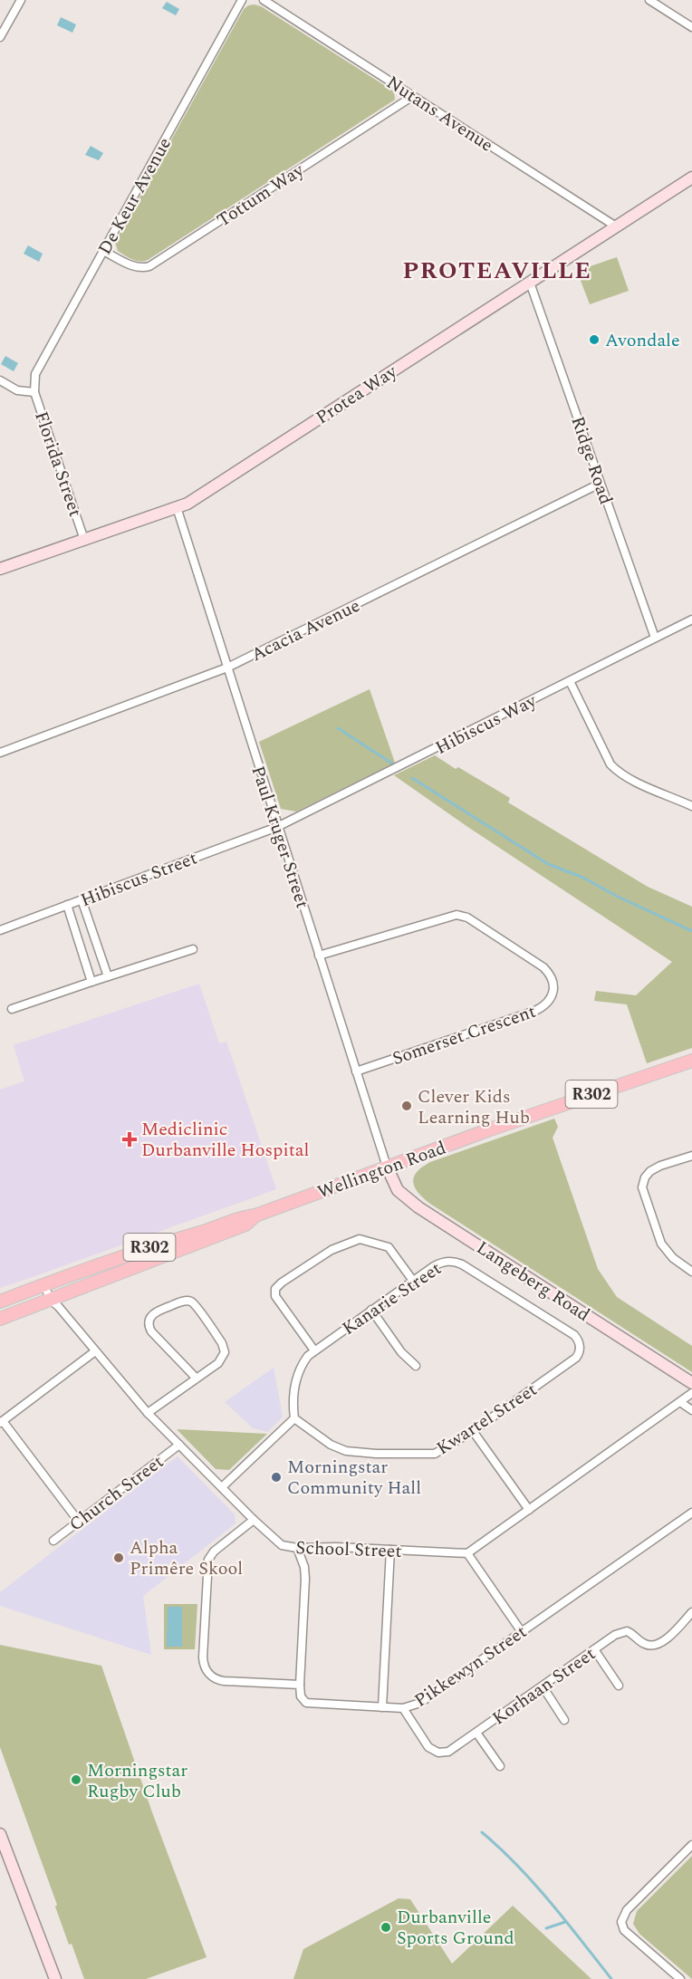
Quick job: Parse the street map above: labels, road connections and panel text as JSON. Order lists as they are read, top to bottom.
{
  "streets": {
    "main road": ["R302", "Wellington Road"],
    "street": [
      "Nutans Avenue",
      "Tottum Way",
      "De Keur Avenue",
      "Protea Way",
      "Ridge Road",
      "Florida Street",
      "Acacia Avenue",
      "Hibiscus Way",
      "Paul Kruger Street",
      "Hibiscus Street",
      "Somerset Crescent",
      "Langeberg Road",
      "Kanarie Street",
      "Kwartel Street",
      "Church Street",
      "School Street",
      "Pikkewyn Street",
      "Korhaan Street"
    ]
  },
  "crossings": [
    ["Nutans Avenue", "Tottum Way"],
    ["Nutans Avenue", "Protea Way"],
    ["Tottum Way", "De Keur Avenue"],
    ["De Keur Avenue", "Florida Street"],
    ["Protea Way", "Ridge Road"],
    ["Protea Way", "Florida Street"],
    ["Protea Way", "Paul Kruger Street"],
    ["Ridge Road", "Acacia Avenue"],
    ["Ridge Road", "Hibiscus Way"],
    ["Acacia Avenue", "Paul Kruger Street"],
    ["Hibiscus Way", "Paul Kruger Street"],
    ["Hibiscus Way", "Hibiscus Street"],
    ["Paul Kruger Street", "Hibiscus Street"],
    ["Paul Kruger Street", "Somerset Crescent"],
    ["Paul Kruger Street", "Wellington Road"],
    ["Paul Kruger Street", "Langeberg Road"],
    ["Wellington Road", "Langeberg Road"],
    ["Wellington Road", "School Street"],
    ["Kanarie Street", "Kwartel Street"],
    ["Church Street", "School Street"],
    ["Pikkewyn Street", "Korhaan Street"]
  ],
  "districts": ["PROTEAVILLE"],
  "places": {
    "other": [
      "Avondale",
      "Clever Kids Learning Hub",
      "Morningstar Community Hall",
      "Alpha Primêre Skool",
      "Morningstar Rugby Club",
      "Durbanville Sports Ground"
    ],
    "health": ["Mediclinic Durbanville Hospital"]
  }
}
